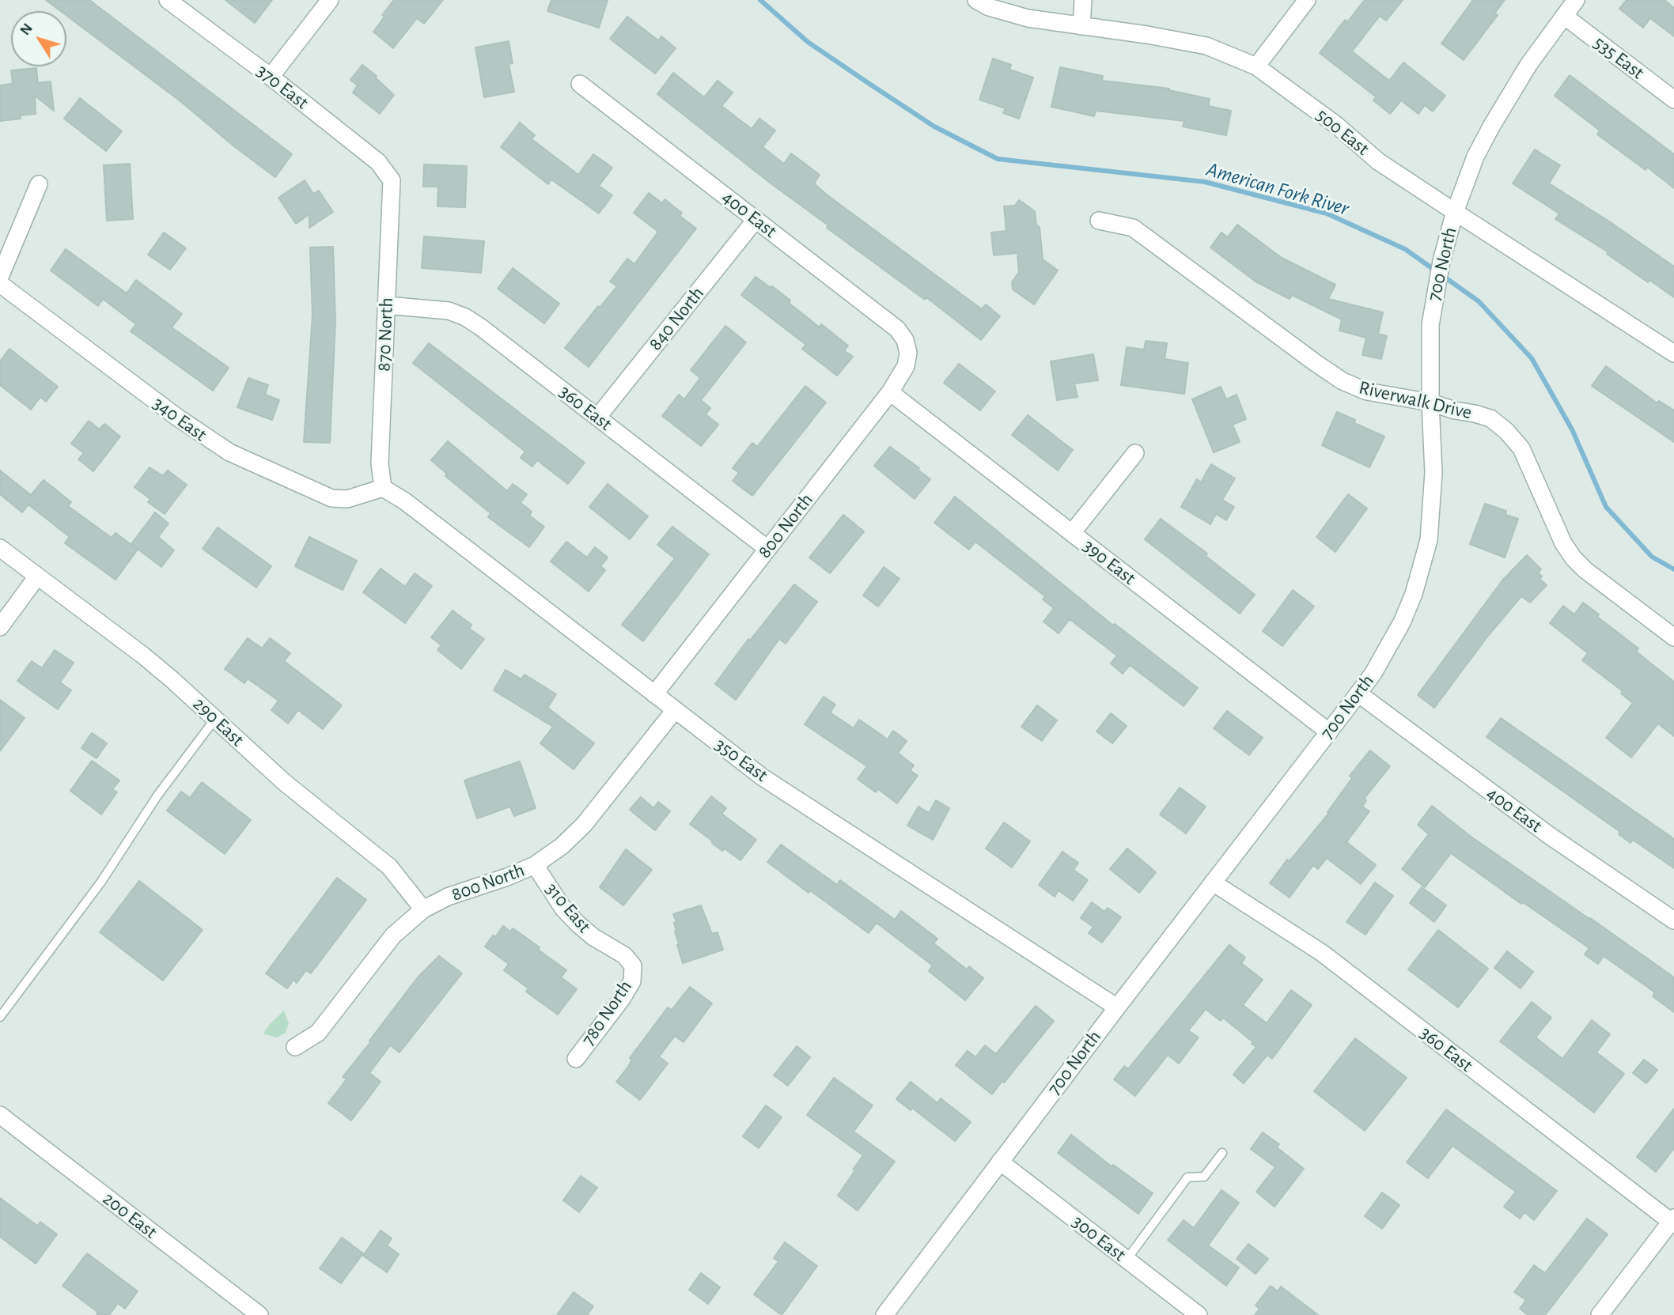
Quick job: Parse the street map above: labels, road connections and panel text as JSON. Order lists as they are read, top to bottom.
{
  "streets": {
    "street": [
      "535 East",
      "370 East",
      "500 East",
      "400 East",
      "700 North",
      "840 North",
      "870 North",
      "Riverwalk Drive",
      "360 East",
      "340 East",
      "800 North",
      "390 East",
      "290 East",
      "350 East",
      "310 East",
      "780 North",
      "200 East",
      "300 East"
    ]
  },
  "crossings": [
    ["535 East", "700 North"],
    ["370 East", "870 North"],
    ["500 East", "700 North"],
    ["400 East", "700 North"],
    ["400 East", "840 North"],
    ["400 East", "800 North"],
    ["700 North", "Riverwalk Drive"],
    ["700 North", "360 East"],
    ["700 North", "390 East"],
    ["700 North", "350 East"],
    ["700 North", "300 East"],
    ["840 North", "360 East"],
    ["870 North", "360 East"],
    ["870 North", "340 East"],
    ["870 North", "350 East"],
    ["360 East", "800 North"],
    ["340 East", "350 East"],
    ["800 North", "390 East"],
    ["800 North", "290 East"],
    ["800 North", "350 East"],
    ["800 North", "310 East"],
    ["310 East", "780 North"]
  ],
  "water": ["American Fork River"],
  "north": "top left"
}
